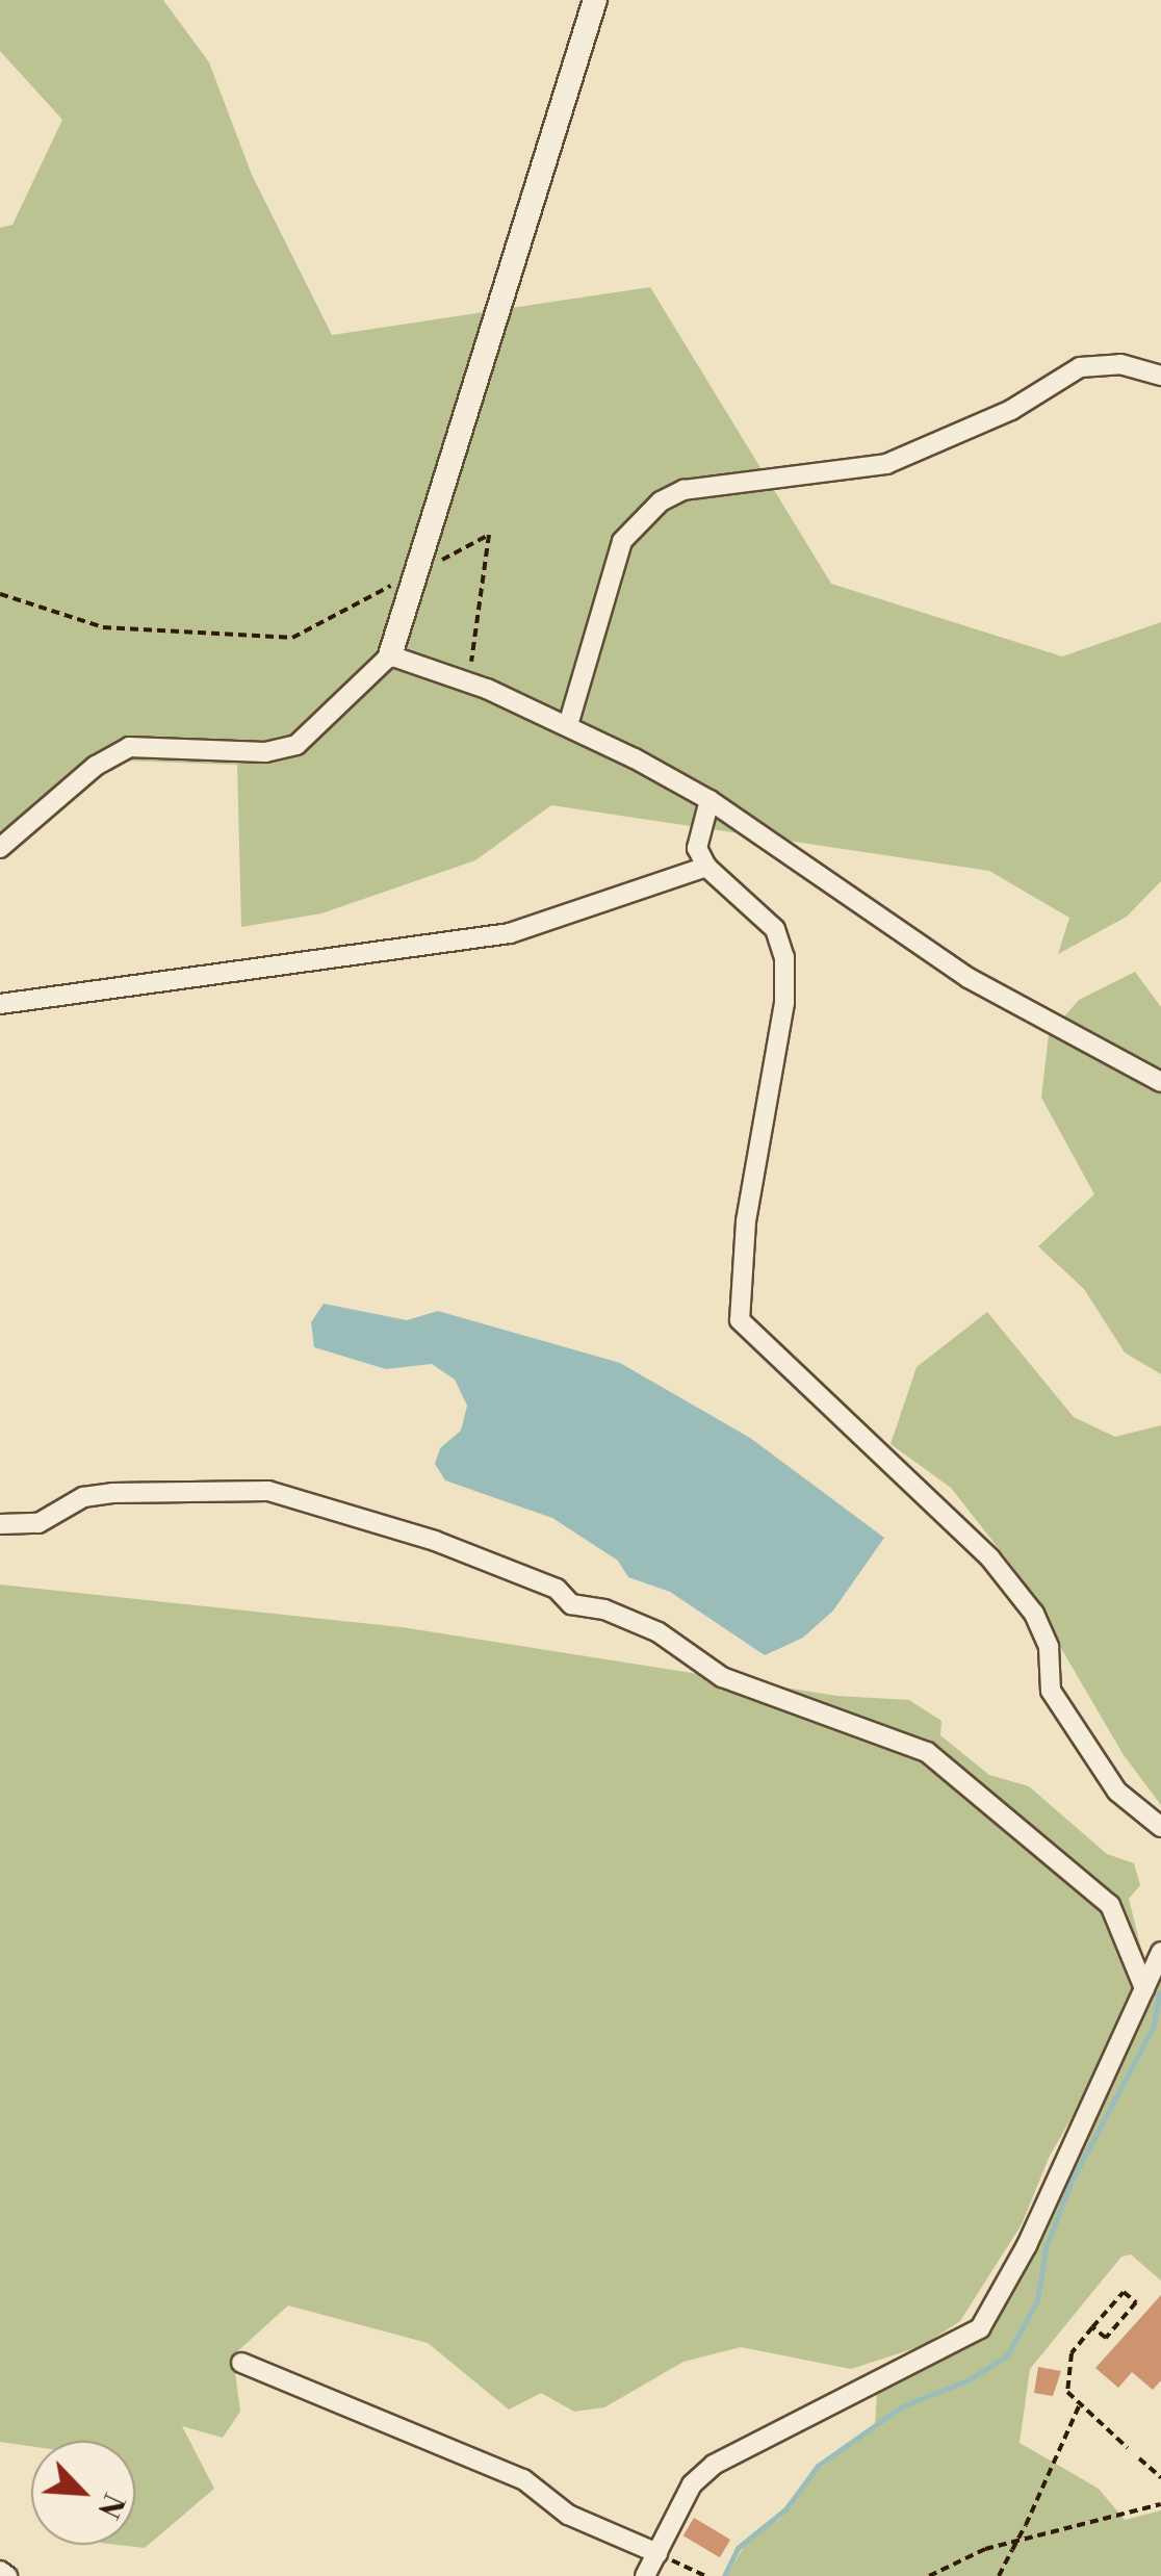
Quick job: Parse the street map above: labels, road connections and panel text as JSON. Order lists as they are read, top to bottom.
{
  "north": "bottom right"
}
